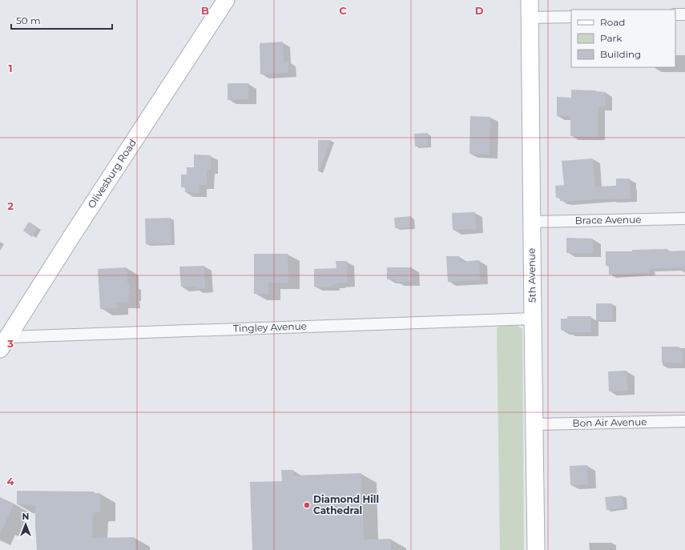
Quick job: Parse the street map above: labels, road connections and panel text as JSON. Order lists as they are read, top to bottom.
{
  "streets": {
    "street": [
      "Olivesburg Road",
      "Brace Avenue",
      "5th Avenue",
      "Tingley Avenue",
      "Bon Air Avenue"
    ]
  },
  "crossings": [
    ["Olivesburg Road", "Tingley Avenue"],
    ["Brace Avenue", "5th Avenue"],
    ["5th Avenue", "Tingley Avenue"],
    ["5th Avenue", "Bon Air Avenue"]
  ],
  "places": ["Diamond Hill Cathedral"],
  "legend": ["Road", "Park", "Building"],
  "scale_bar": "50 m",
  "north": "top",
  "grid": {
    "columns": ["B", "C", "D"],
    "rows": [
      "1",
      "2",
      "3",
      "4"
    ]
  }
}
